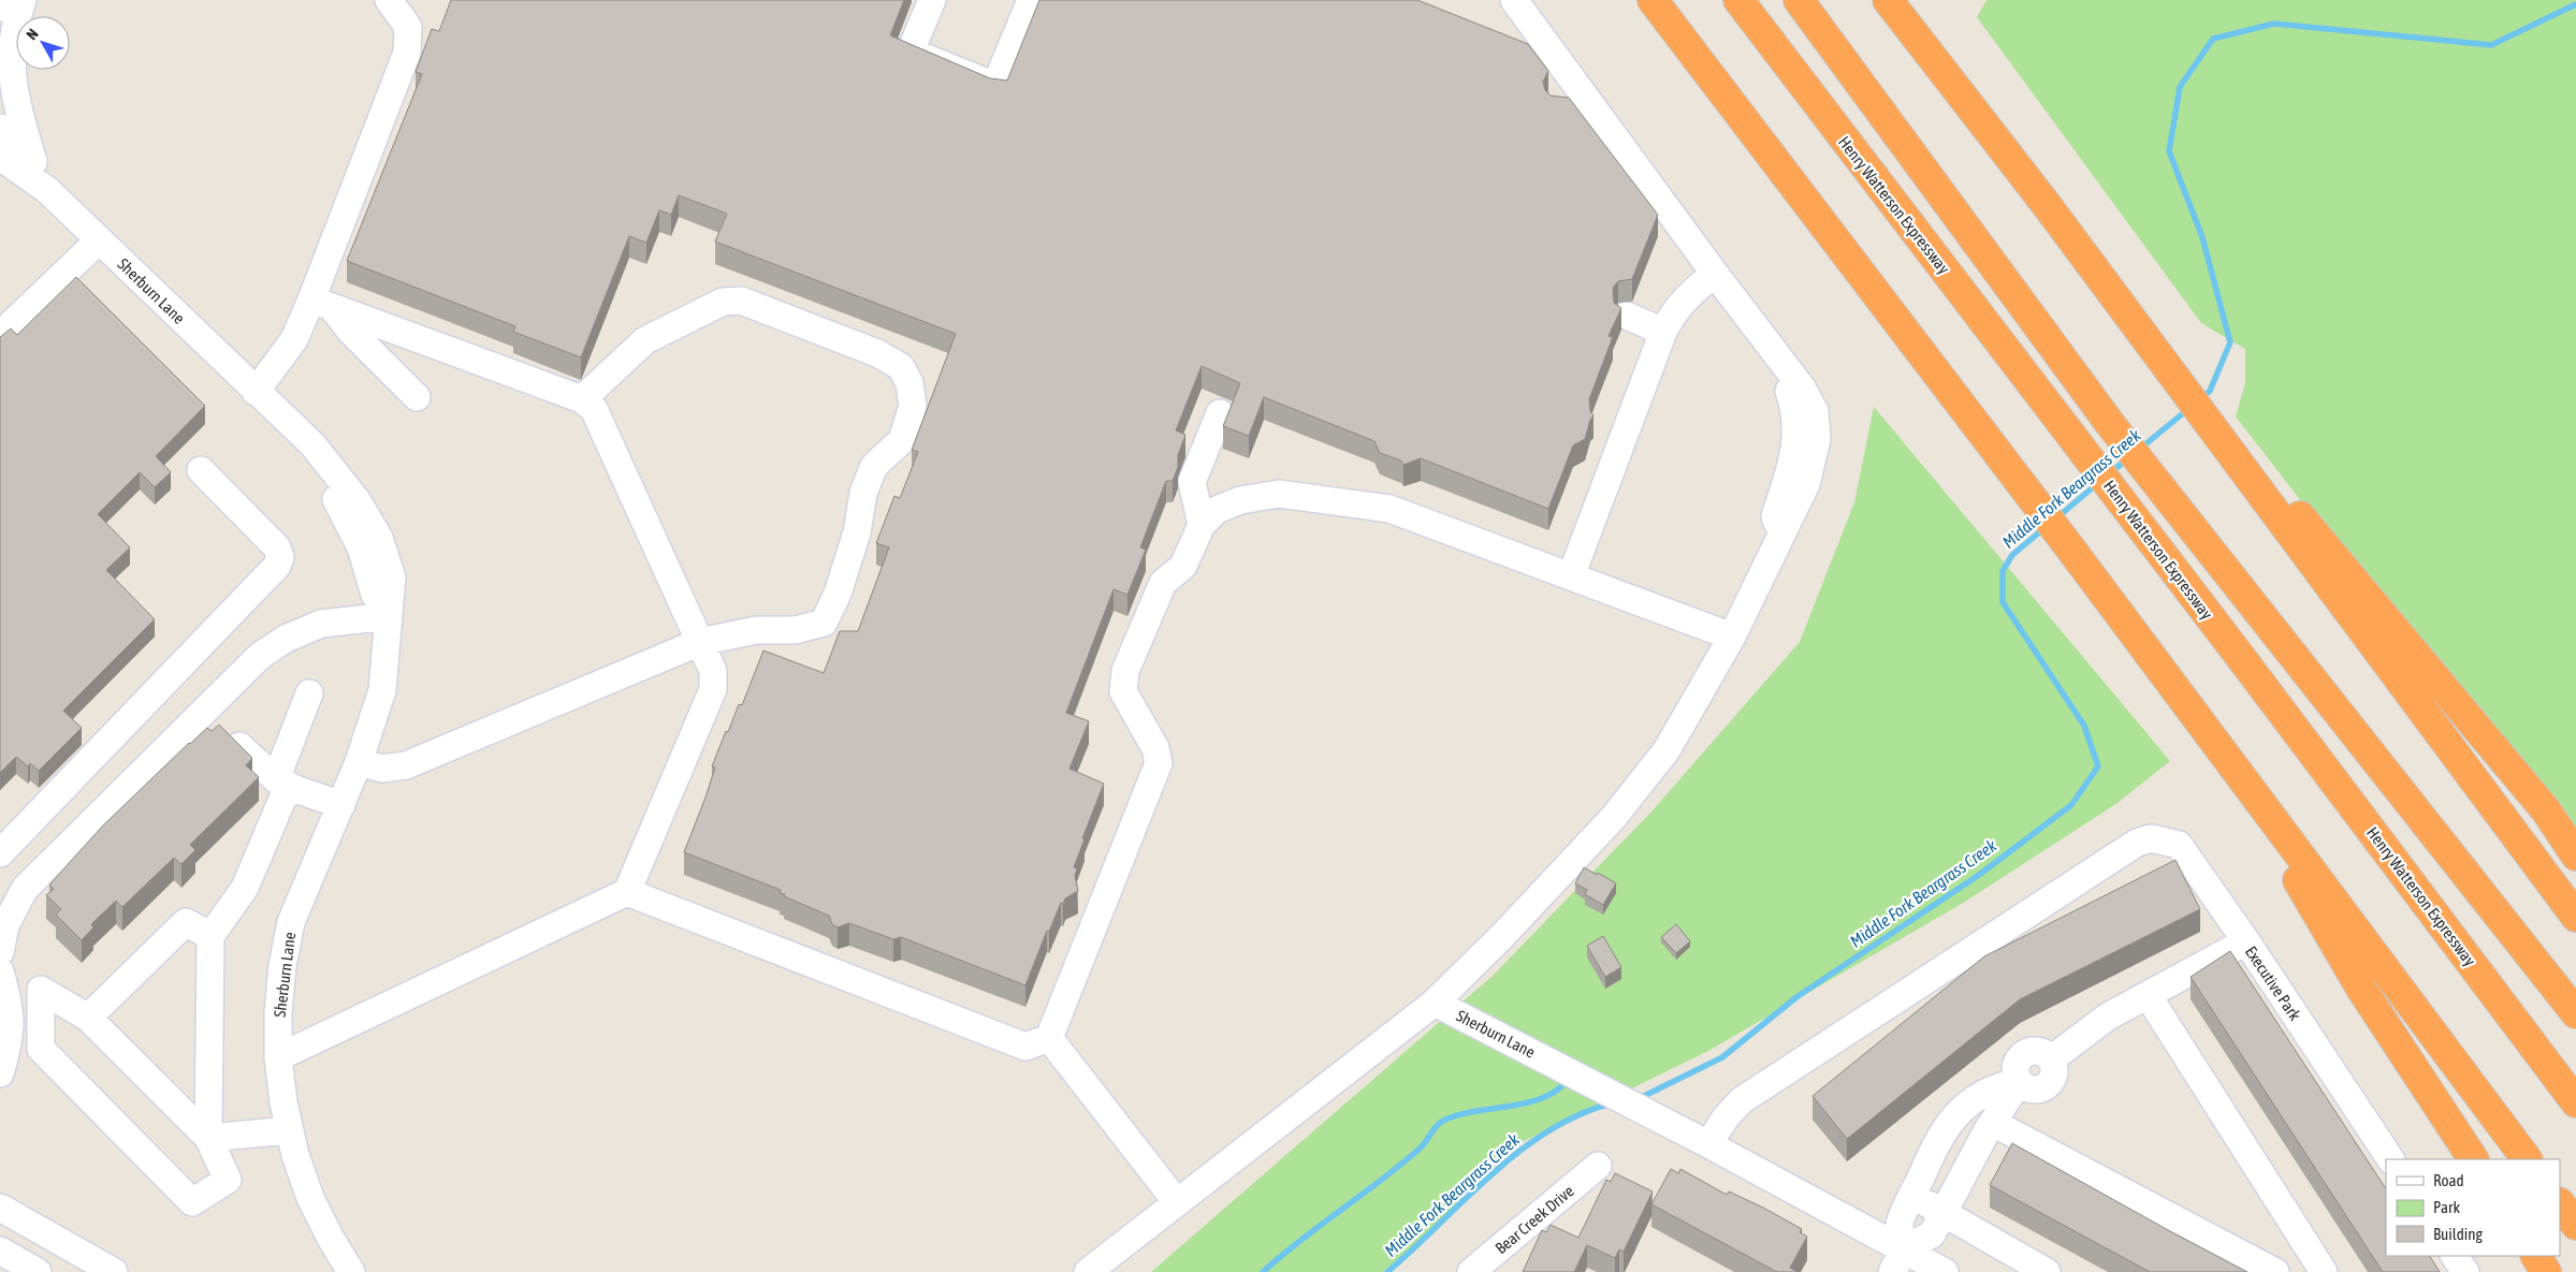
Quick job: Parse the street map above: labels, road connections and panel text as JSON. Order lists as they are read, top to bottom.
{
  "streets": {
    "highway": ["Henry Watterson Expressway"],
    "street": ["Sherburn Lane", "Executive Park", "Bear Creek Drive"]
  },
  "crossings": [
    ["Sherburn Lane", "Executive Park"]
  ],
  "water": ["Middle Fork Beargrass Creek"],
  "legend": ["Road", "Park", "Building"],
  "north": "top left"
}
